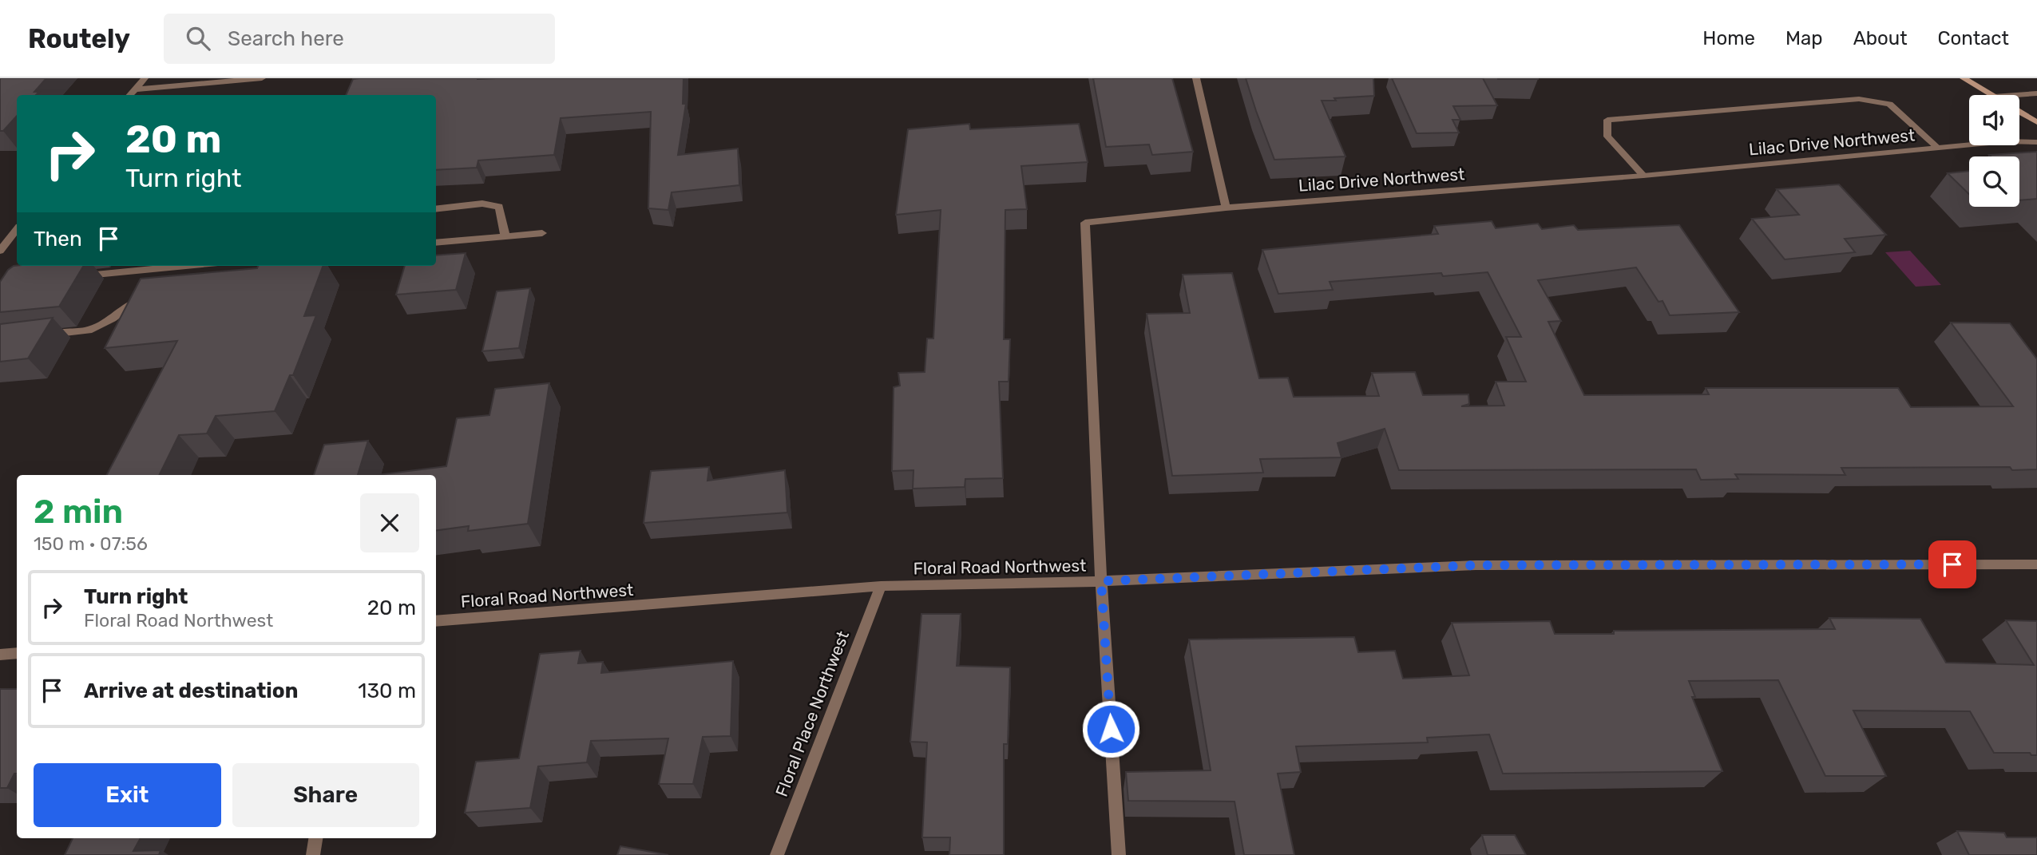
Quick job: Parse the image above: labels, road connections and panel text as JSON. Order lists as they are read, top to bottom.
{
  "streets": {
    "street": ["Lilac Drive Northwest", "Floral Road Northwest", "Floral Place Northwest"]
  },
  "crossings": [
    ["Lilac Drive Northwest", "Floral Road Northwest"],
    ["Floral Road Northwest", "Floral Place Northwest"]
  ],
  "page": {
    "header": "Routely",
    "search": "Search here",
    "nav": [
      "Home",
      "Map",
      "About",
      "Contact"
    ],
    "turn": ["20 m", "Turn right"],
    "then": "Then",
    "heading": ["2 min", "150 m · 07:56"],
    "list": [
      {
        "name": "Turn right",
        "note": "Floral Road Northwest",
        "value": "20 m"
      },
      {
        "name": "Arrive at destination",
        "value": "130 m"
      }
    ],
    "buttons": ["Exit", "Share"]
  }
}
